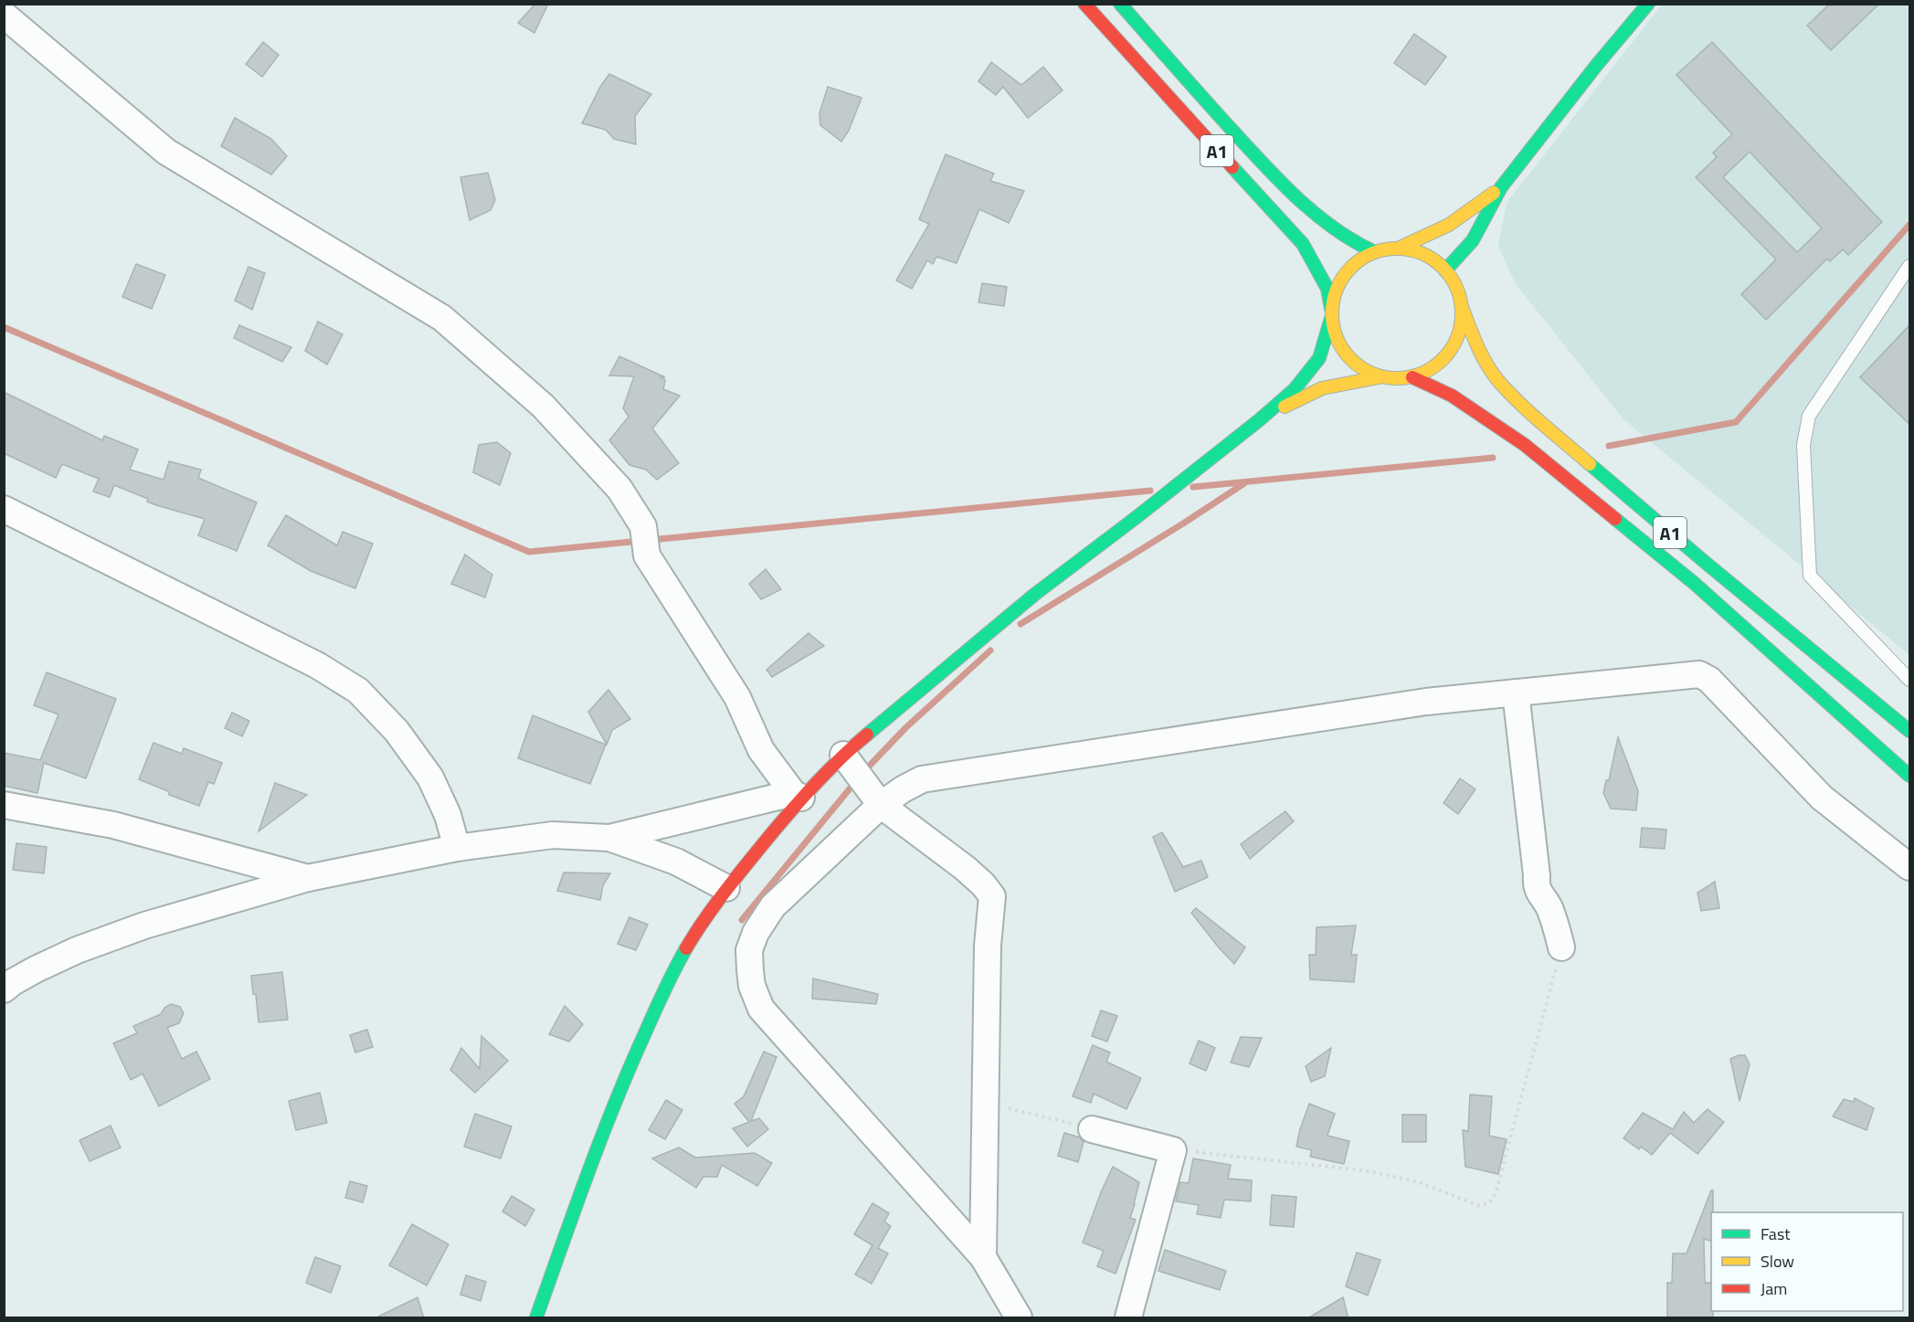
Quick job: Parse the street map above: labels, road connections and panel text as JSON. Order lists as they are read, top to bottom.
{
  "streets": {
    "main road": ["A1"]
  },
  "legend": ["Fast", "Slow", "Jam"]
}
